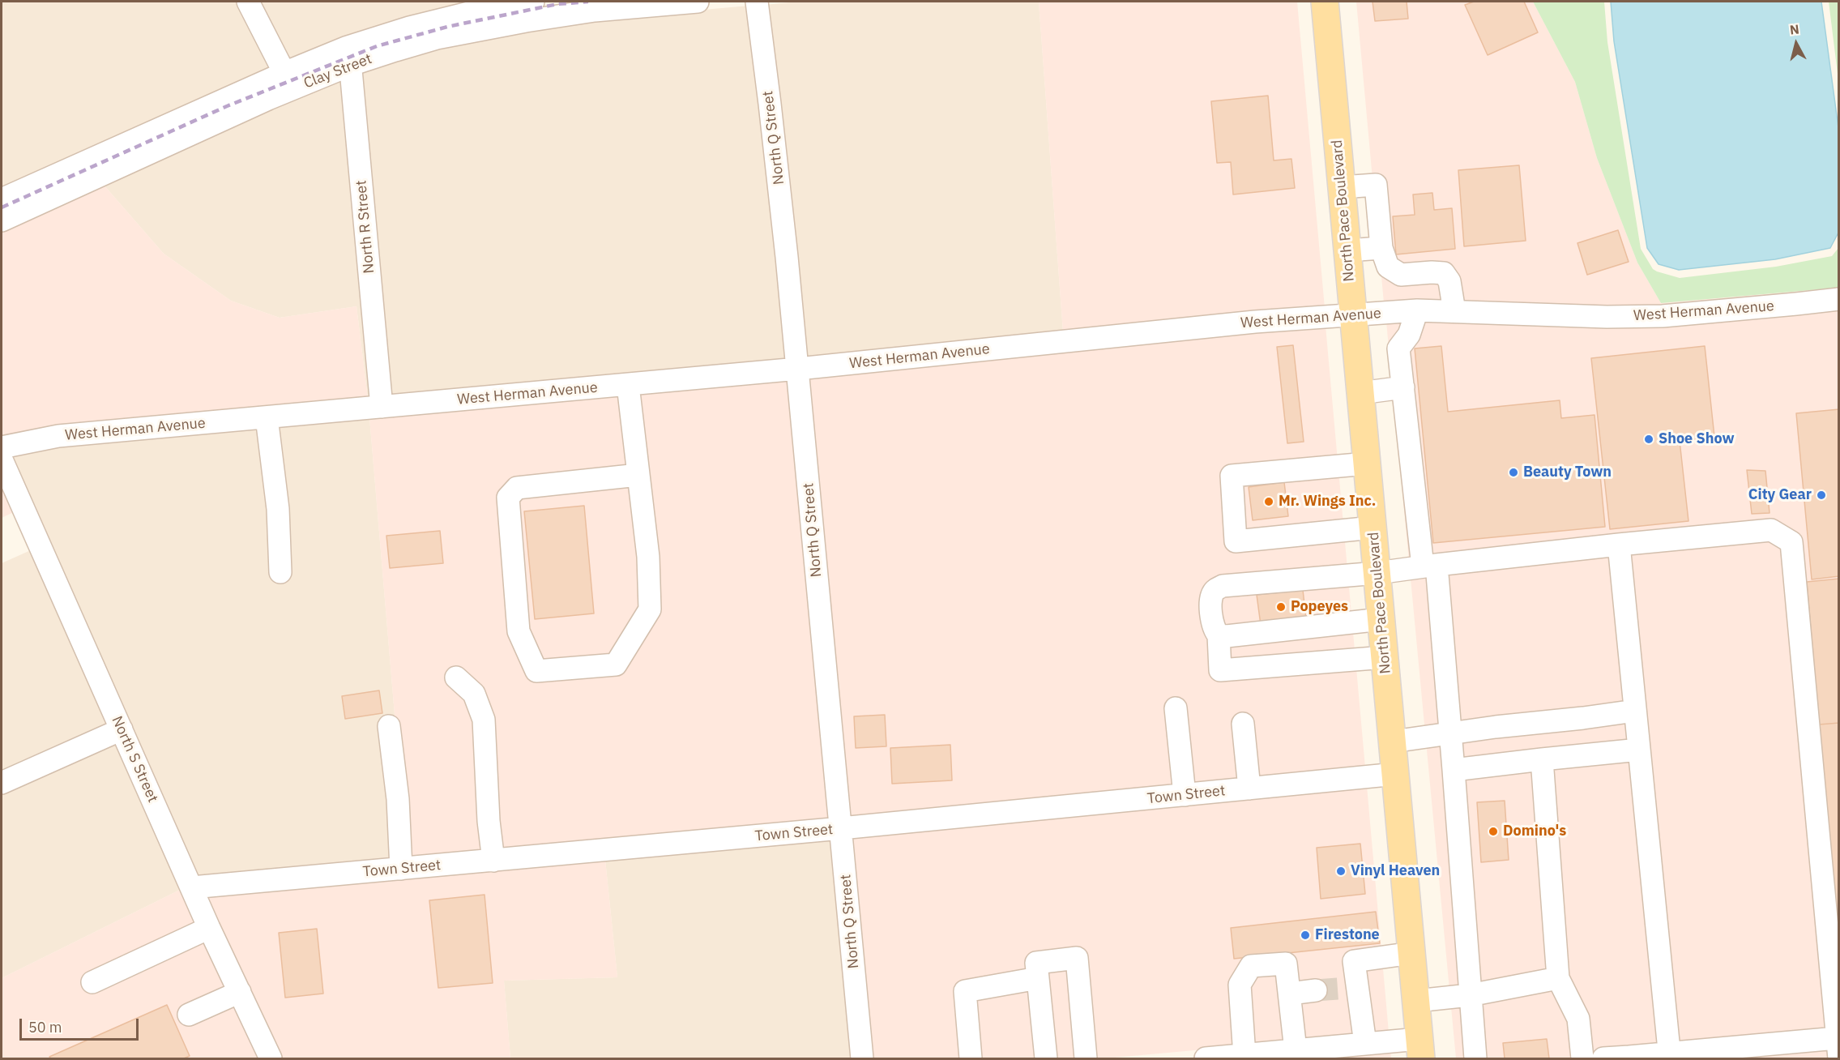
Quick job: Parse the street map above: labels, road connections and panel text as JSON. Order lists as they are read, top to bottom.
{
  "streets": {
    "main road": ["North Pace Boulevard"],
    "street": [
      "Clay Street",
      "North Q Street",
      "North R Street",
      "West Herman Avenue",
      "North S Street",
      "Town Street"
    ]
  },
  "crossings": [
    ["Clay Street", "North R Street"],
    ["North Q Street", "West Herman Avenue"],
    ["North Q Street", "Town Street"],
    ["North Pace Boulevard", "West Herman Avenue"],
    ["North Pace Boulevard", "Town Street"],
    ["North R Street", "West Herman Avenue"],
    ["North S Street", "Town Street"]
  ],
  "places": [
    "Shoe Show",
    "Beauty Town",
    "City Gear",
    "Mr. Wings Inc.",
    "Popeyes",
    "Domino's",
    "Vinyl Heaven",
    "Firestone"
  ],
  "scale_bar": "50 m",
  "north": "top"
}
